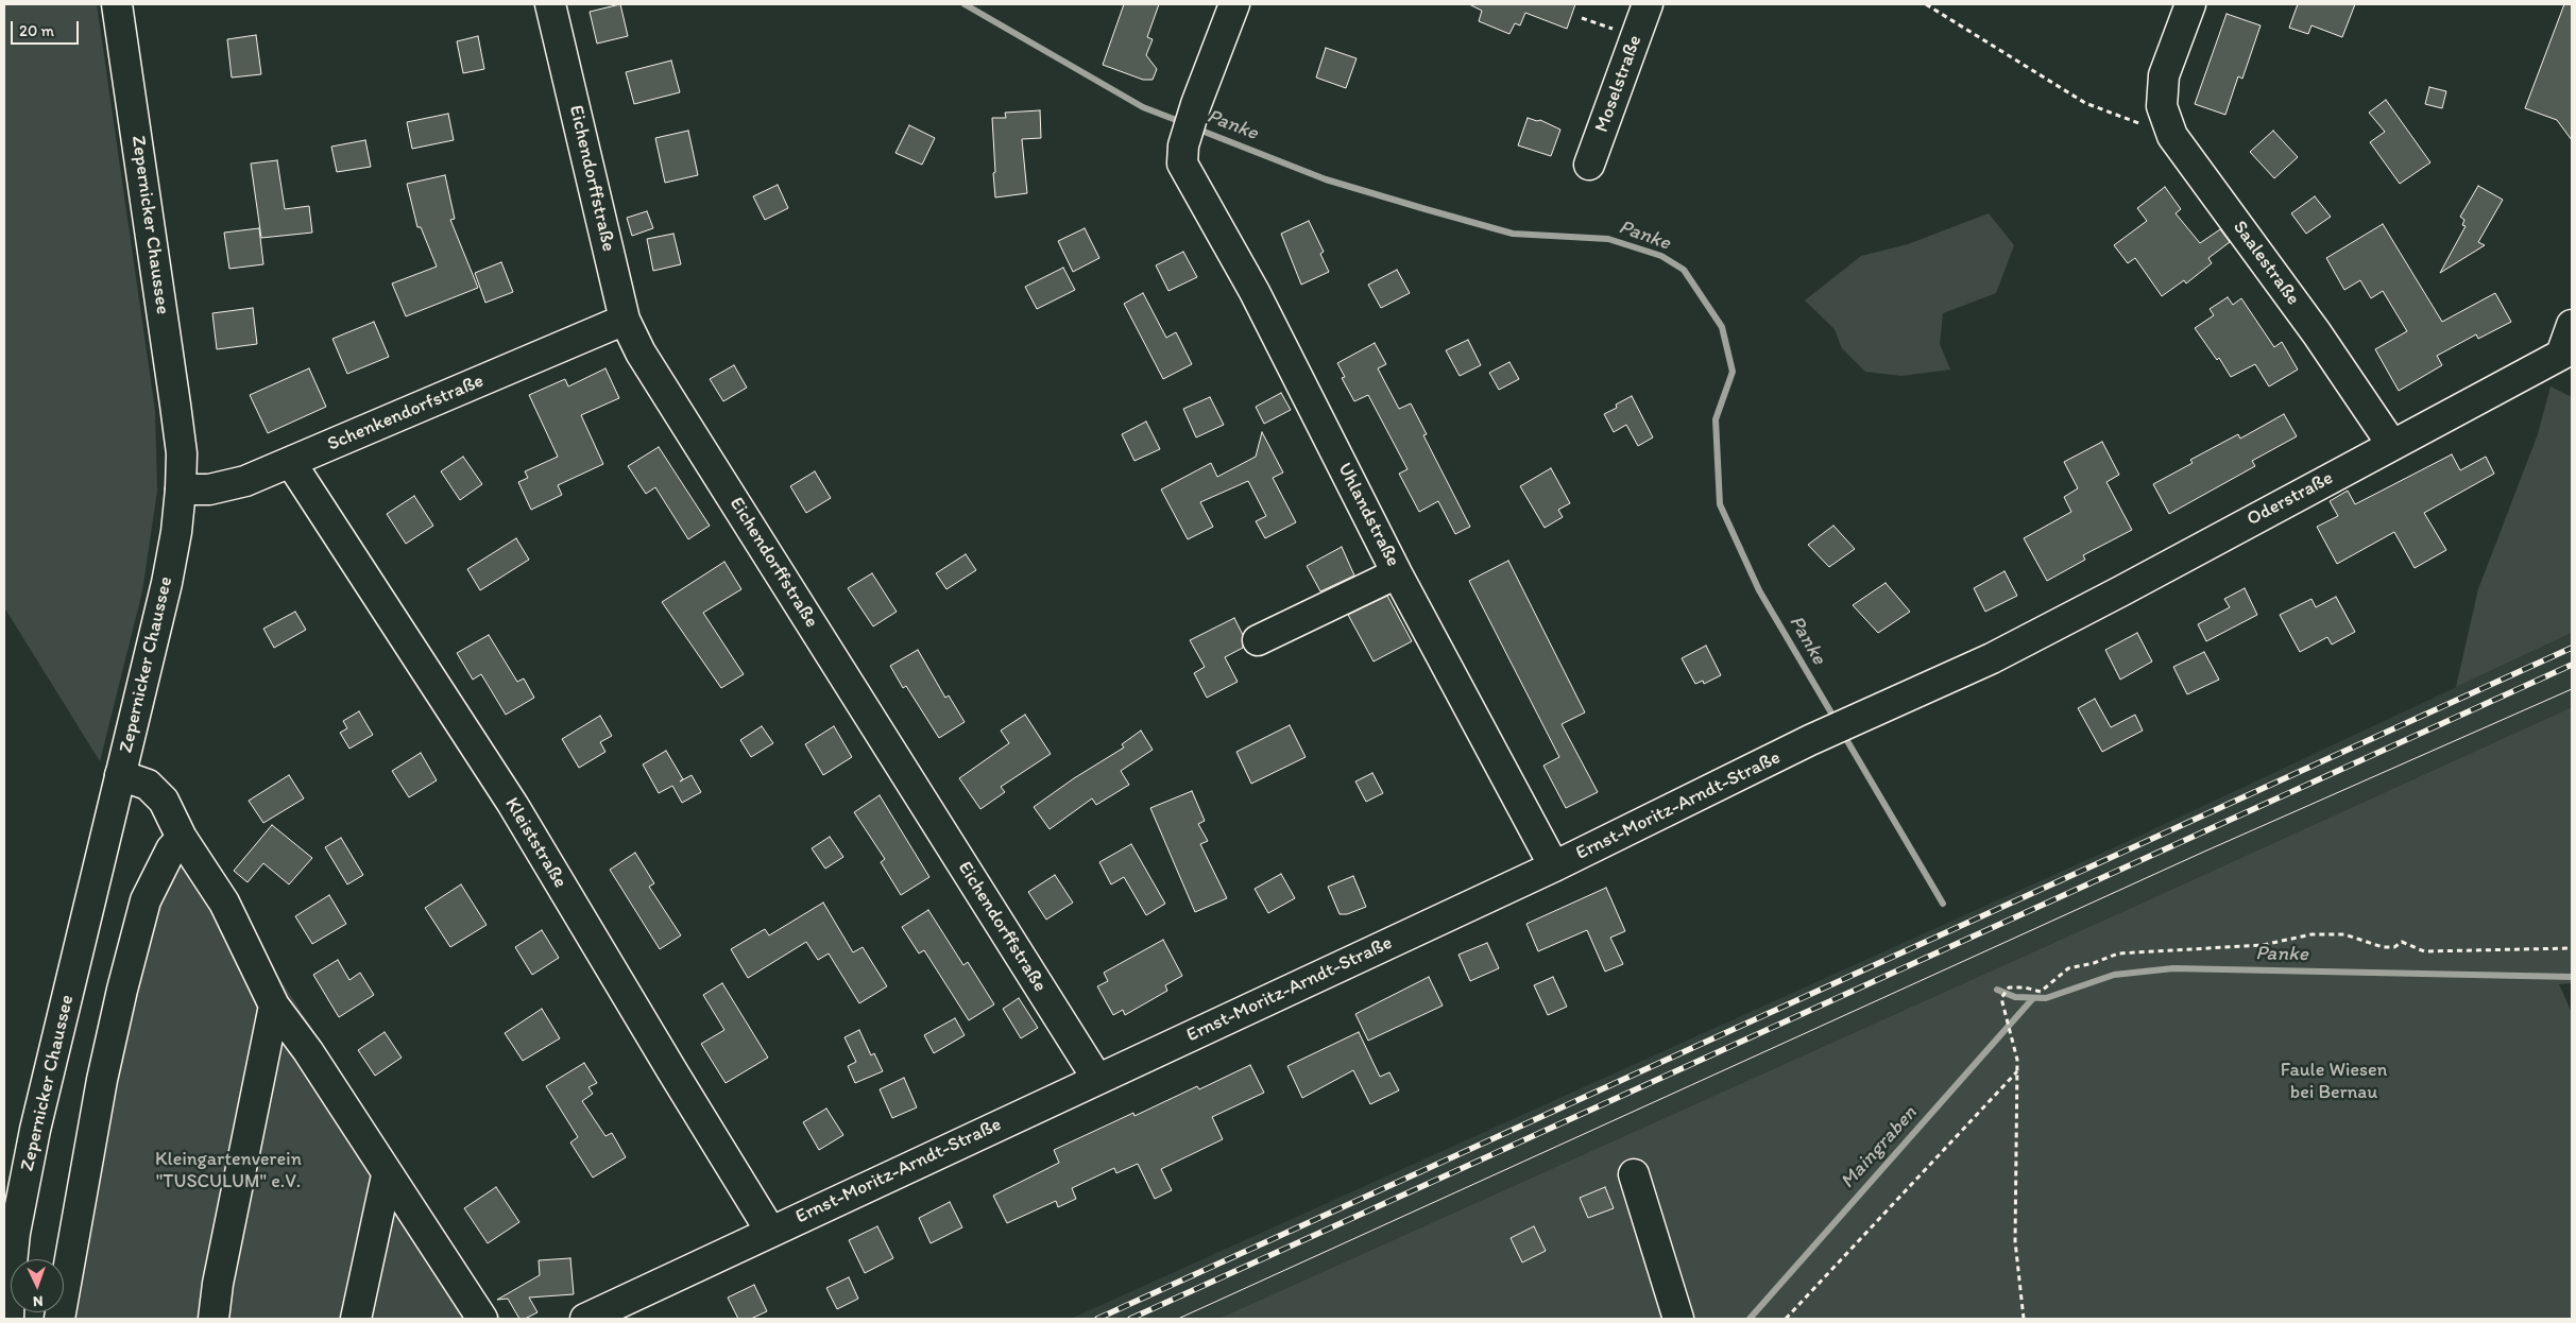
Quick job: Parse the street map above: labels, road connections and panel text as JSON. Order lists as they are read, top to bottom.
{
  "streets": {
    "street": [
      "Moselstraße",
      "Eichendorffstraße",
      "Zepernicker Chaussee",
      "Saalestraße",
      "Schenkendorfstraße",
      "Oderstraße",
      "Uhlandstraße",
      "Ernst-Moritz-Arndt-Straße",
      "Kleiststraße"
    ]
  },
  "crossings": [
    ["Eichendorffstraße", "Schenkendorfstraße"],
    ["Eichendorffstraße", "Ernst-Moritz-Arndt-Straße"],
    ["Zepernicker Chaussee", "Schenkendorfstraße"],
    ["Saalestraße", "Oderstraße"],
    ["Schenkendorfstraße", "Kleiststraße"],
    ["Oderstraße", "Ernst-Moritz-Arndt-Straße"],
    ["Uhlandstraße", "Ernst-Moritz-Arndt-Straße"],
    ["Ernst-Moritz-Arndt-Straße", "Kleiststraße"]
  ],
  "water": ["Panke", "Maingraben"],
  "parks": ["Faule Wiesen bei Bernau", "Kleingartenverein \"TUSCULUM\" e.V."],
  "scale_bar": "20 m",
  "north": "bottom"
}
